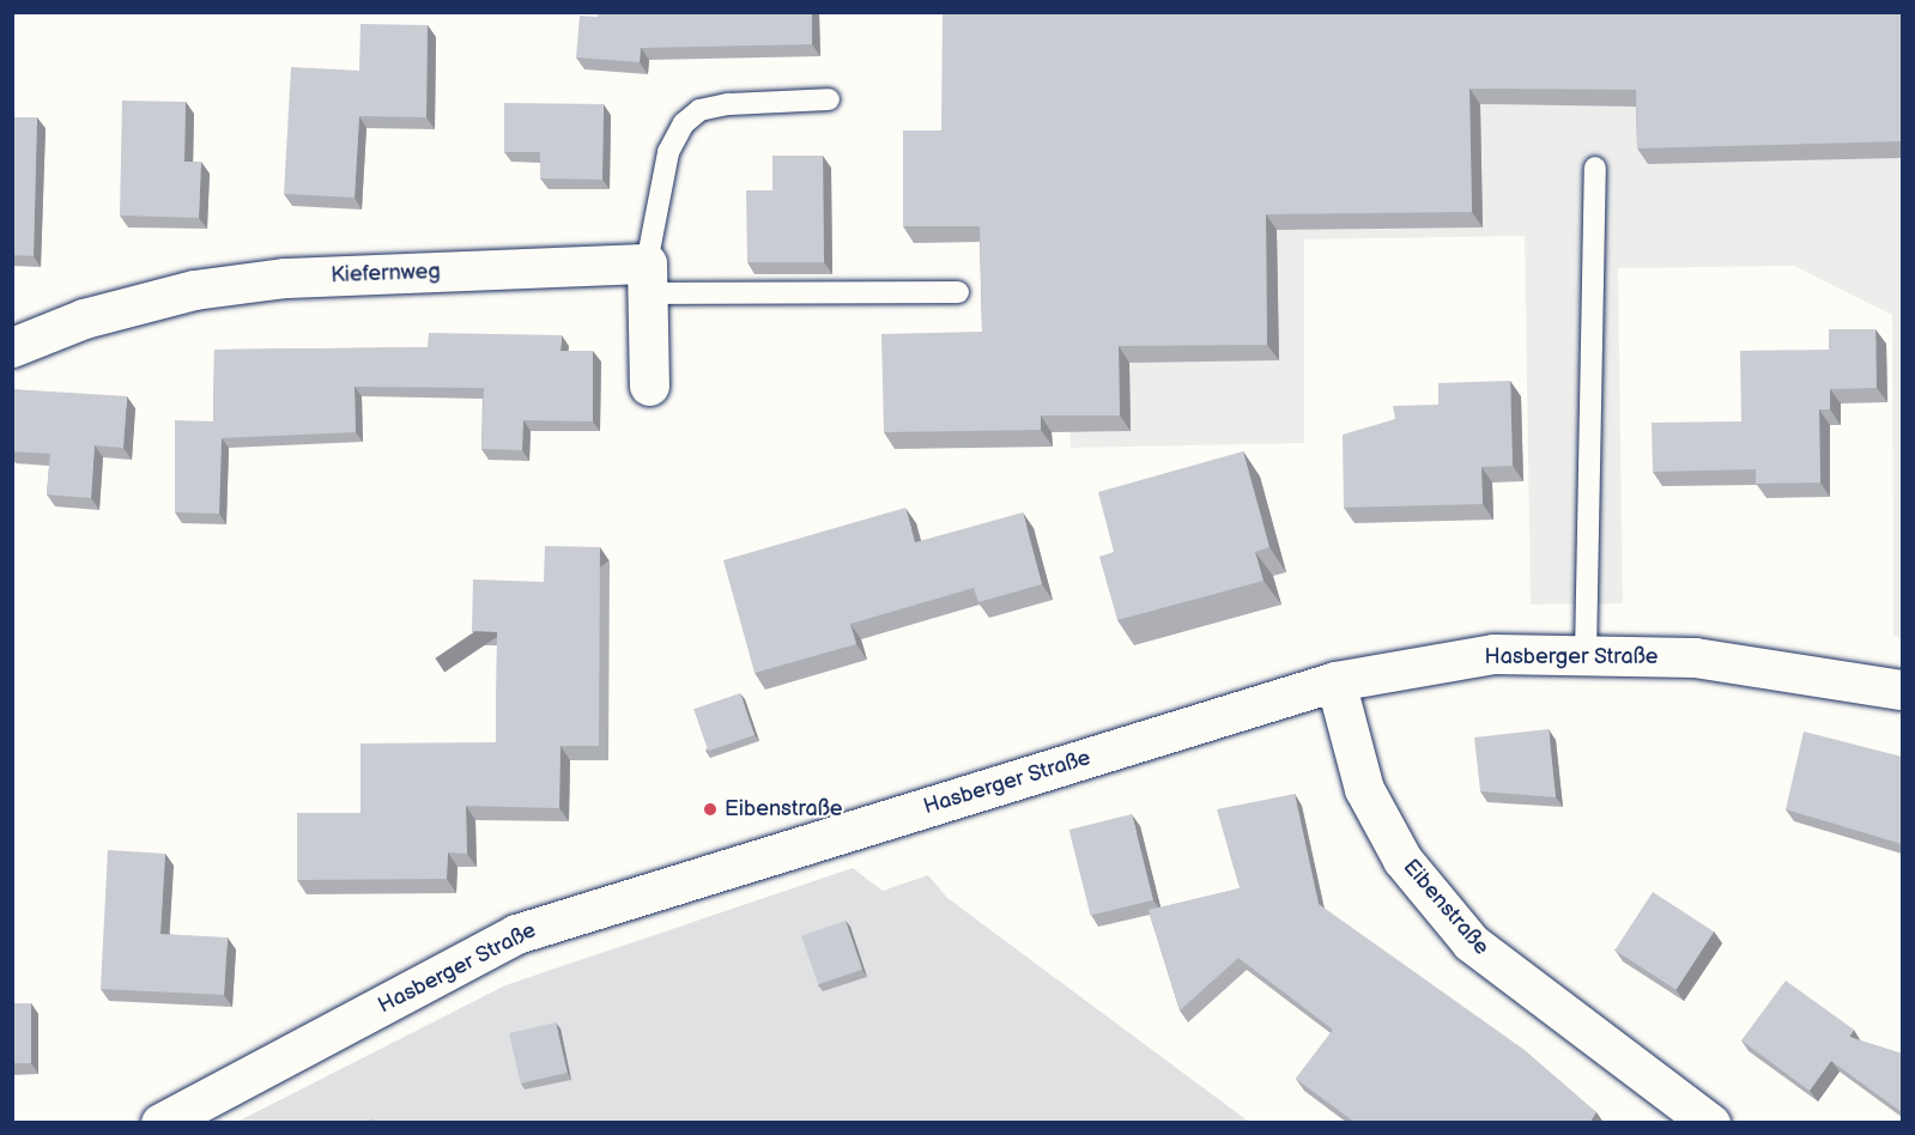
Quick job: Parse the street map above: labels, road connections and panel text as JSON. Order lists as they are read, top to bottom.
{
  "streets": {
    "street": ["Kiefernweg", "Hasberger Straße", "Eibenstraße"]
  },
  "crossings": [
    ["Hasberger Straße", "Eibenstraße"]
  ],
  "places": ["Eibenstraße"]
}
